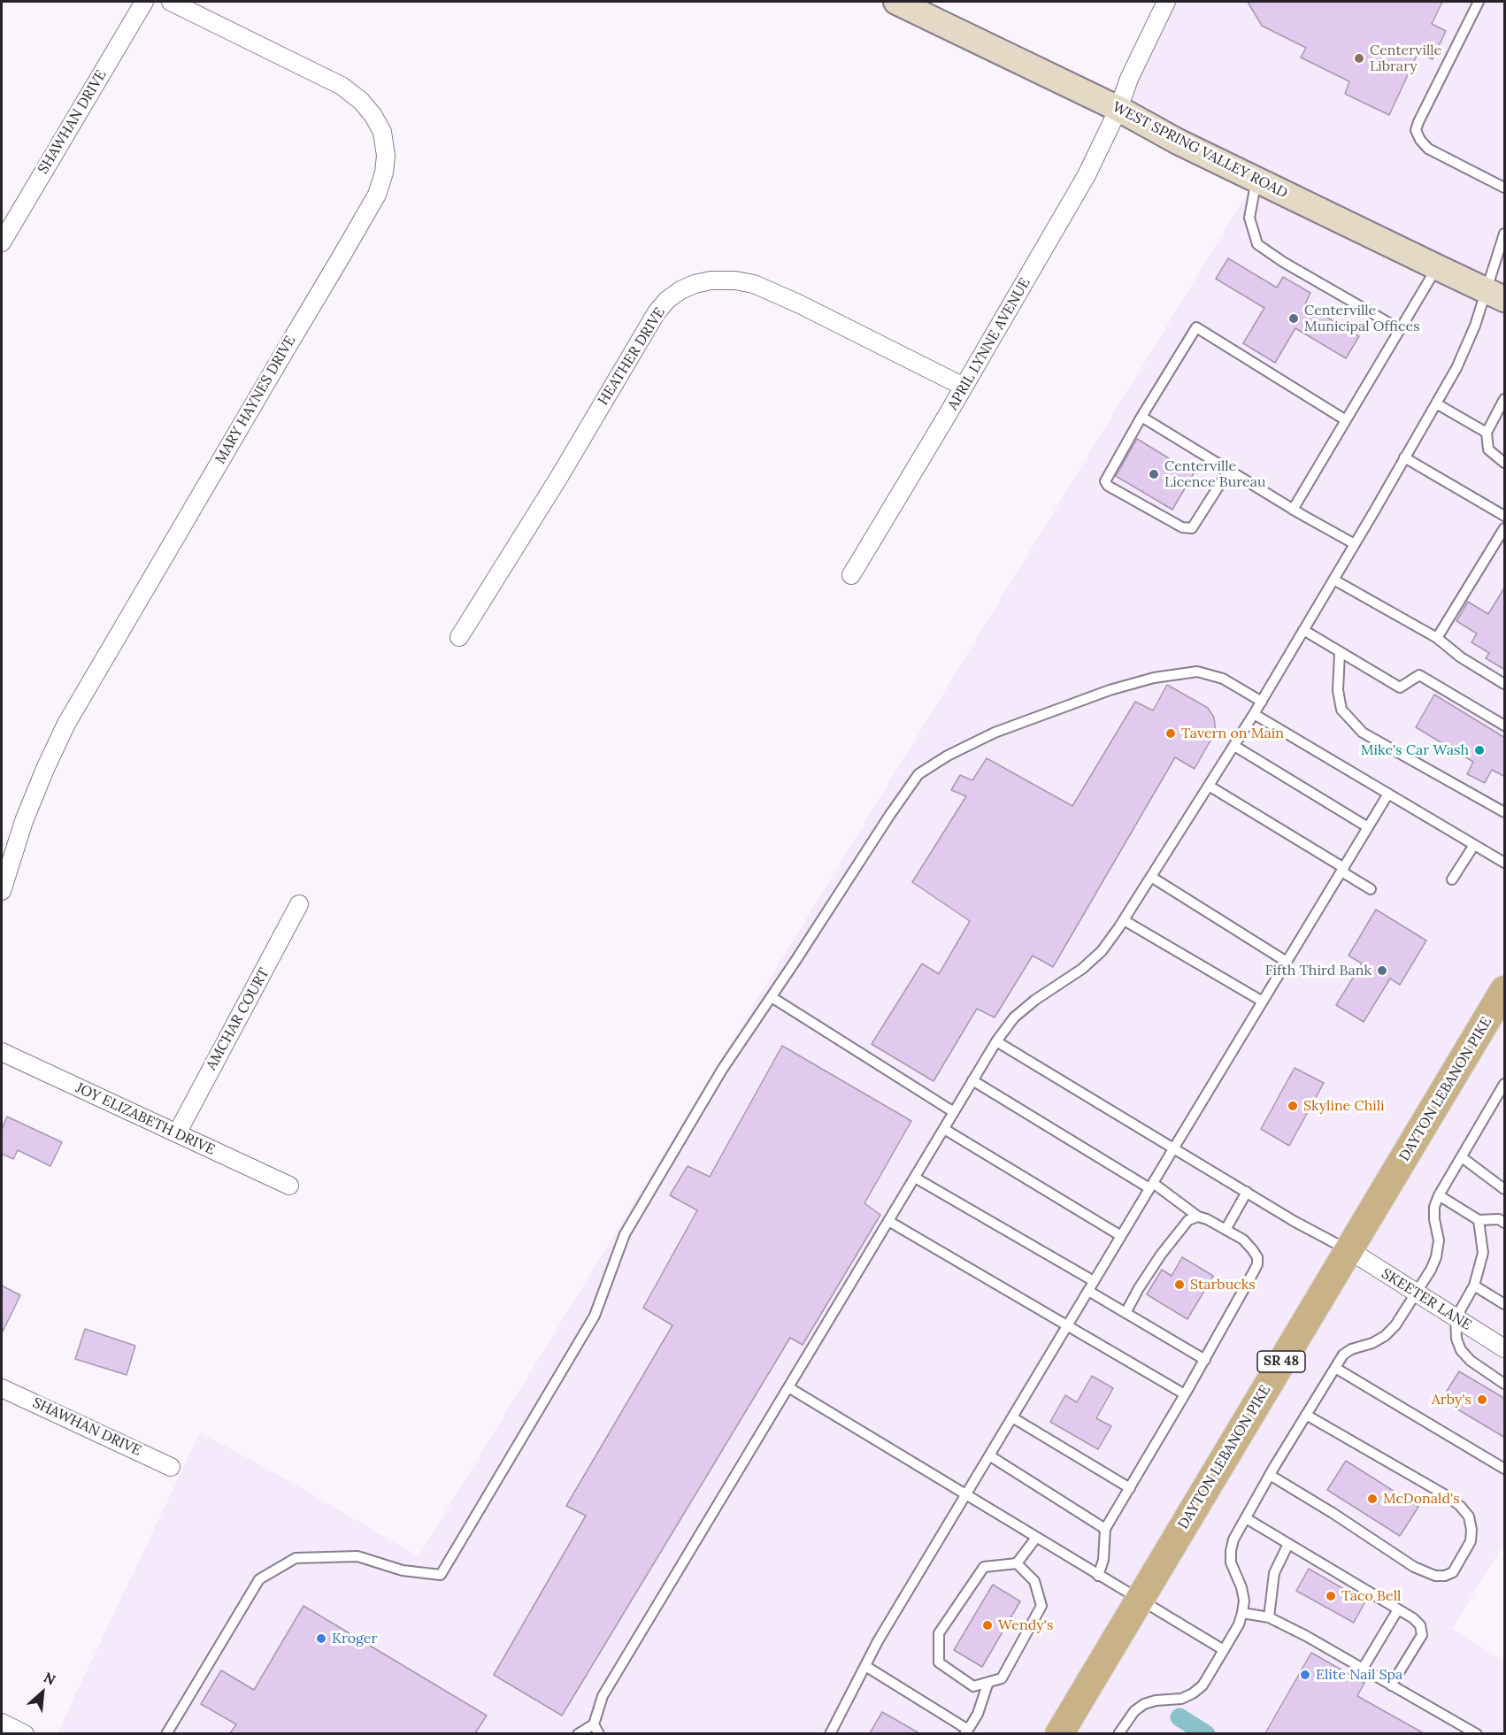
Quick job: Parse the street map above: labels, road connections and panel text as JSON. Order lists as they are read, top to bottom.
{
  "streets": {
    "main road": ["DAYTON LEBANON PIKE", "SR 48"],
    "street": [
      "SHAWHAN DRIVE",
      "WEST SPRING VALLEY ROAD",
      "APRIL LYNNE AVENUE",
      "HEATHER DRIVE",
      "MARY HAYNES DRIVE",
      "AMCHAR COURT",
      "JOY ELIZABETH DRIVE",
      "SKEETER LANE"
    ]
  },
  "crossings": [
    ["WEST SPRING VALLEY ROAD", "APRIL LYNNE AVENUE"],
    ["APRIL LYNNE AVENUE", "HEATHER DRIVE"],
    ["AMCHAR COURT", "JOY ELIZABETH DRIVE"],
    ["DAYTON LEBANON PIKE", "SKEETER LANE"]
  ],
  "places": [
    "Centerville Library",
    "Centerville Municipal Offices",
    "Centerville Licence Bureau",
    "Tavern on Main",
    "Mike's Car Wash",
    "Fifth Third Bank",
    "Skyline Chili",
    "Starbucks",
    "Arby's",
    "McDonald's",
    "Taco Bell",
    "Wendy's",
    "Kroger",
    "Elite Nail Spa"
  ],
  "north": "top right"
}
